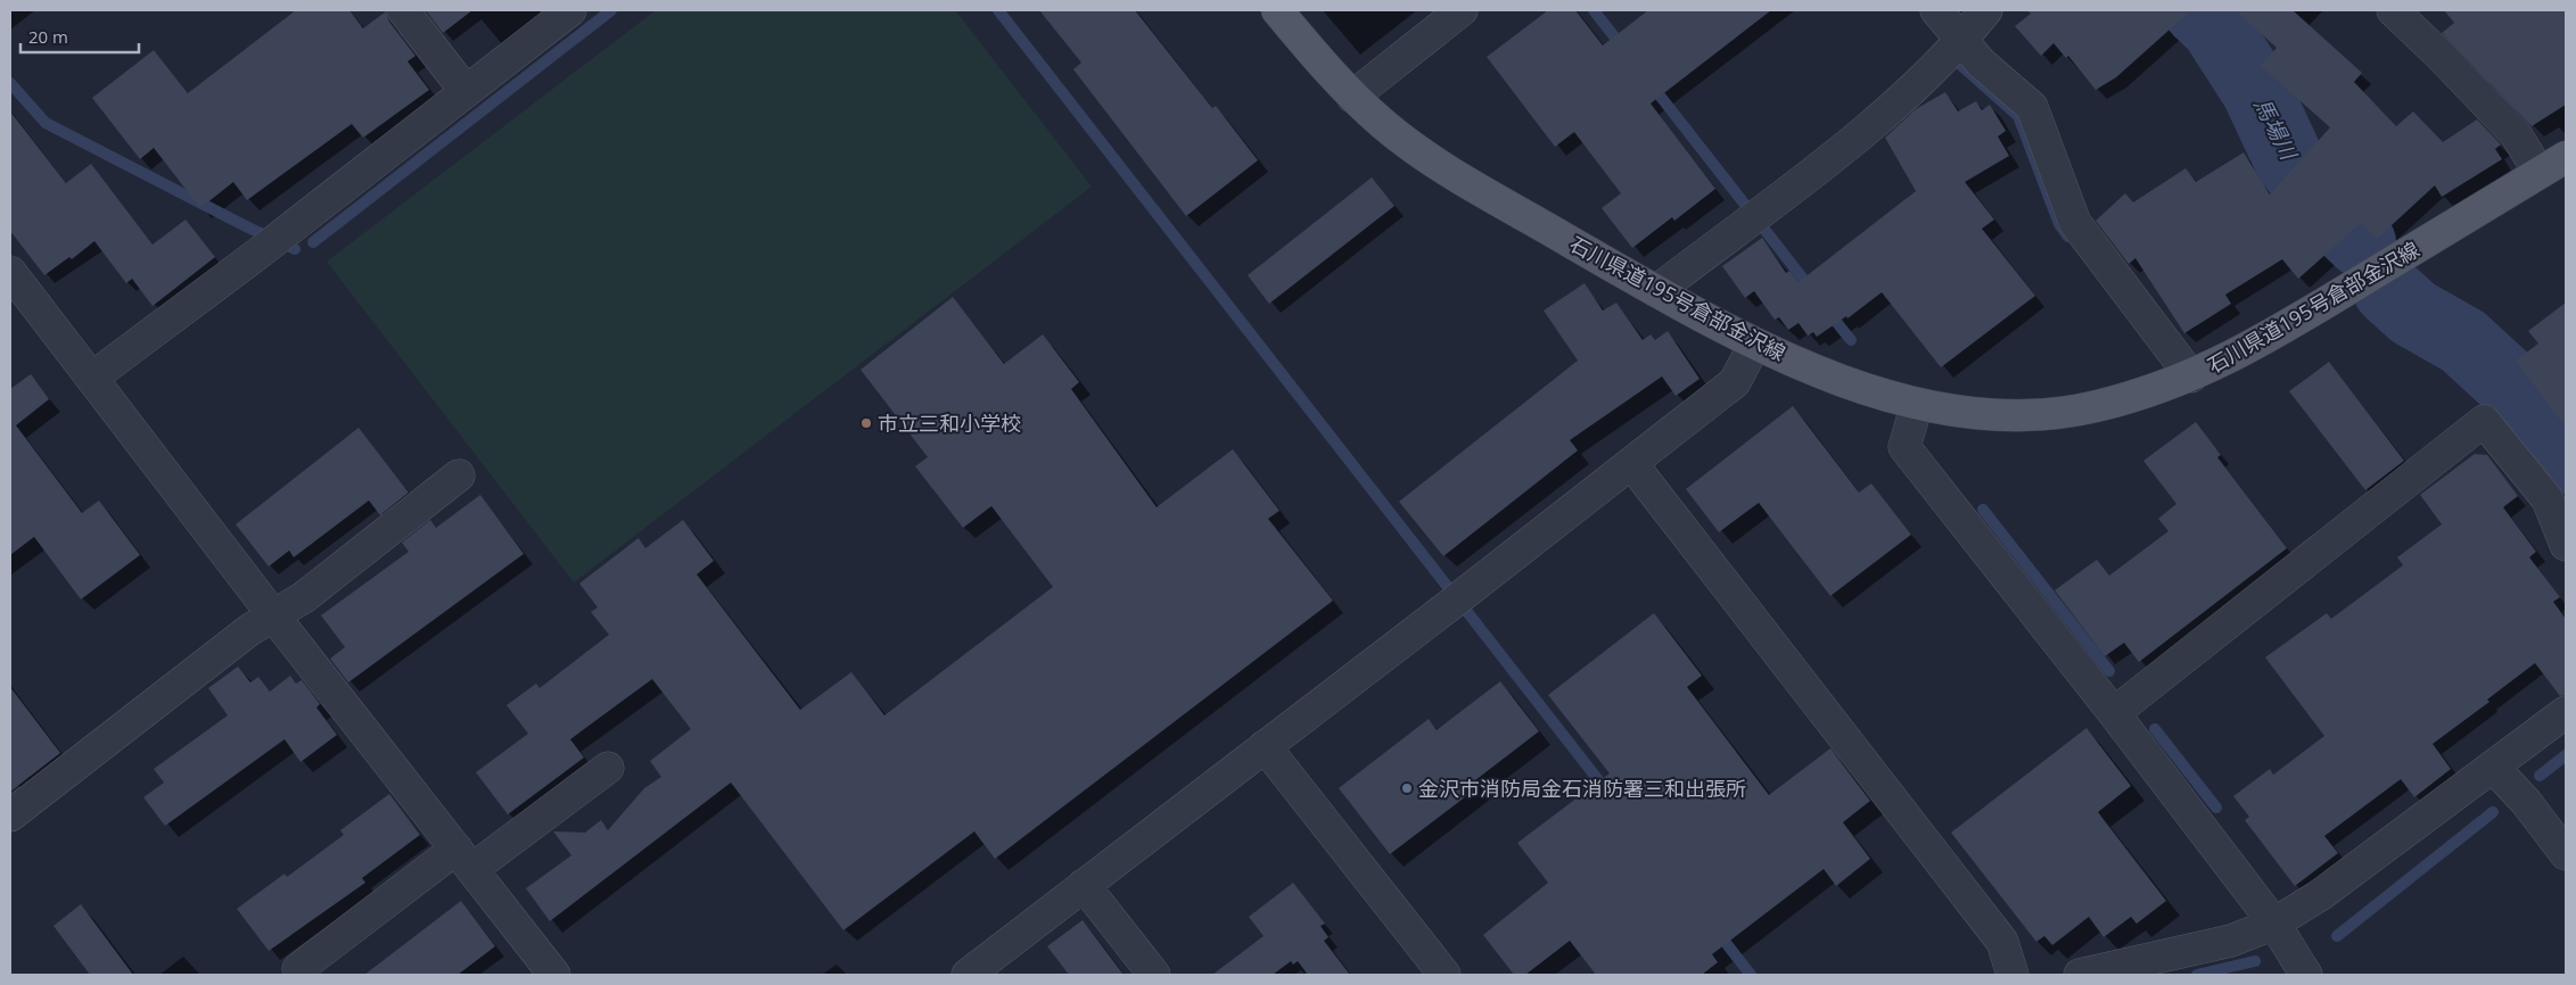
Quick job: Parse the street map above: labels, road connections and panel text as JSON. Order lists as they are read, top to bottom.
{
  "streets": {
    "main road": ["石川県道195号倉部金沢線"]
  },
  "water": ["馬場川"],
  "places": ["市立三和小学校", "金沢市消防局金石消防署三和出張所"],
  "scale_bar": "20 m"
}
